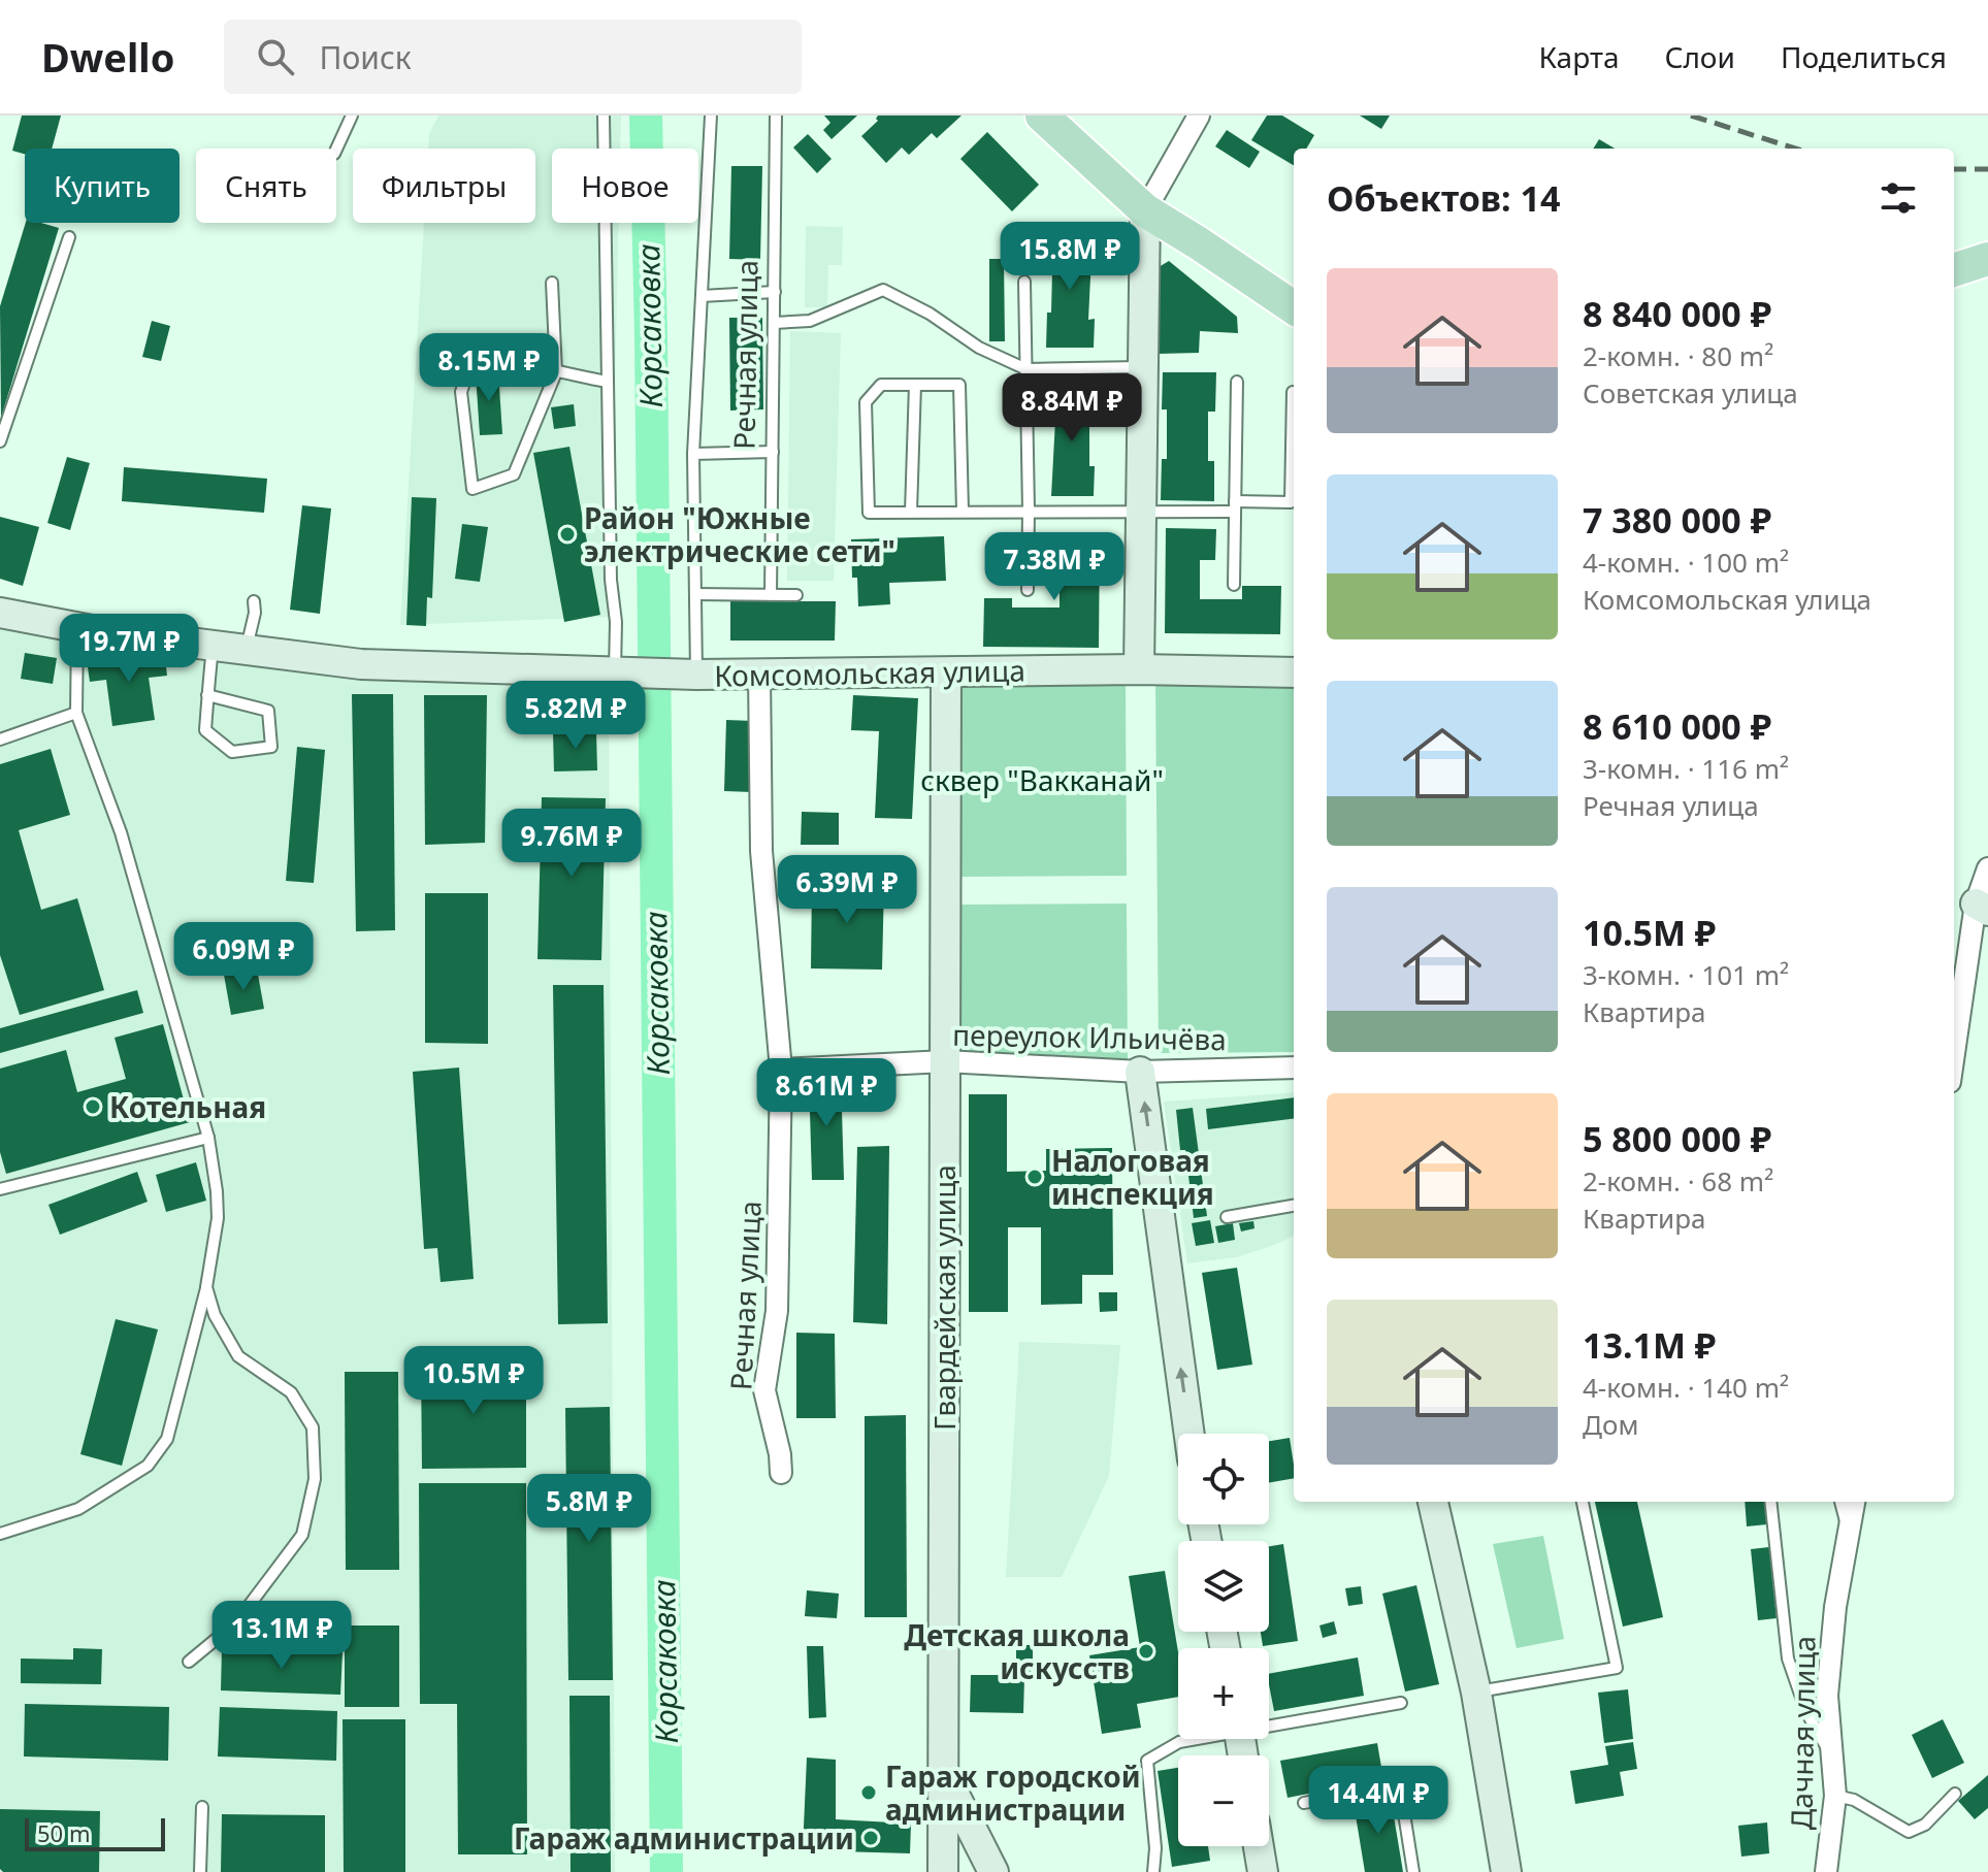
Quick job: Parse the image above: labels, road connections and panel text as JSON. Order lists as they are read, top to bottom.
{
  "streets": {
    "main road": ["Комсомольская улица", "Гвардейская улица"],
    "street": ["Речная улица", "переулок Ильичёва", "Дачная улица"]
  },
  "crossings": [
    ["Речная улица", "Комсомольская улица"],
    ["Речная улица", "переулок Ильичёва"],
    ["Комсомольская улица", "Гвардейская улица"],
    ["переулок Ильичёва", "Гвардейская улица"]
  ],
  "water": ["Корсаковка"],
  "parks": ["сквер \"Вакканай\""],
  "places": [
    "Район \"Южные электрические сети\"",
    "Котельная",
    "Налоговая инспекция",
    "Детская школа искусств",
    "Гараж городской администрации",
    "Гараж администрации"
  ],
  "scale_bar": "50 m",
  "page": {
    "header": "Dwello",
    "search": "Поиск",
    "nav": ["Карта", "Слои", "Поделиться"],
    "chip": [
      "Купить",
      "Снять",
      "Фильтры",
      "Новое"
    ],
    "heading": "Объектов: 14",
    "price": [
      "15.8M ₽",
      "8.15M ₽",
      "8.84M ₽",
      "7.38M ₽",
      "19.7M ₽",
      "5.82M ₽",
      "9.76M ₽",
      "6.39M ₽",
      "6.09M ₽",
      "8.61M ₽",
      "10.5M ₽",
      "5.8M ₽",
      "13.1M ₽",
      "14.4M ₽"
    ],
    "list": [
      {
        "name": "8 840 000 ₽",
        "note": "2-комн. · 80 m² · Советская улица"
      },
      {
        "name": "7 380 000 ₽",
        "note": "4-комн. · 100 m² · Комсомольская улица"
      },
      {
        "name": "8 610 000 ₽",
        "note": "3-комн. · 116 m² · Речная улица"
      },
      {
        "name": "10.5M ₽",
        "note": "3-комн. · 101 m² · Квартира"
      },
      {
        "name": "5 800 000 ₽",
        "note": "2-комн. · 68 m² · Квартира"
      },
      {
        "name": "13.1M ₽",
        "note": "4-комн. · 140 m² · Дом"
      }
    ],
    "map_buttons": ["+", "−"],
    "scale": "50 m"
  }
}
